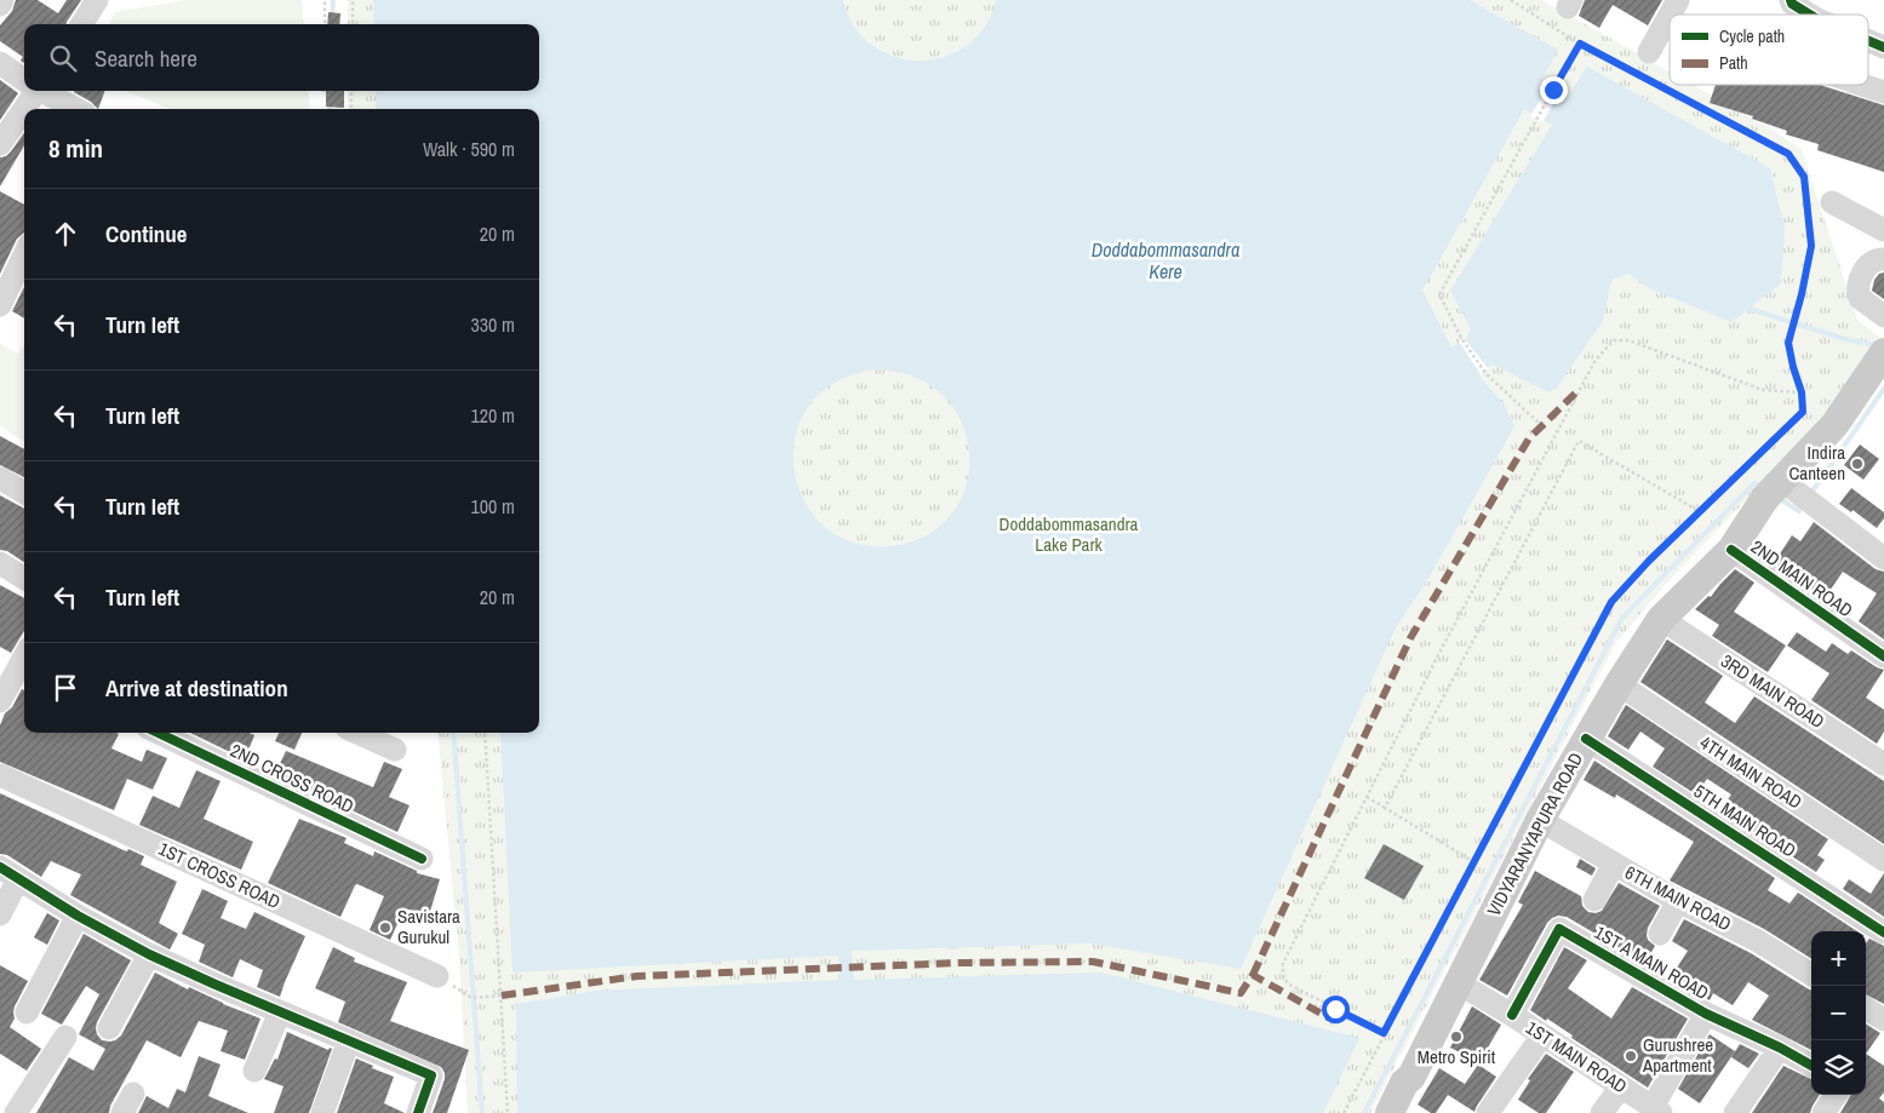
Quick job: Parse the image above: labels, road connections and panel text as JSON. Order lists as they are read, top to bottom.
{
  "streets": {
    "main road": ["VIDYARANYAPURA ROAD"],
    "street": [
      "2ND MAIN ROAD",
      "3RD MAIN ROAD",
      "4TH MAIN ROAD",
      "2ND CROSS ROAD",
      "5TH MAIN ROAD",
      "1ST CROSS ROAD",
      "6TH MAIN ROAD",
      "1ST A MAIN ROAD",
      "1ST MAIN ROAD"
    ]
  },
  "crossings": [
    ["2ND MAIN ROAD", "VIDYARANYAPURA ROAD"],
    ["3RD MAIN ROAD", "VIDYARANYAPURA ROAD"],
    ["4TH MAIN ROAD", "VIDYARANYAPURA ROAD"],
    ["5TH MAIN ROAD", "VIDYARANYAPURA ROAD"],
    ["VIDYARANYAPURA ROAD", "6TH MAIN ROAD"],
    ["VIDYARANYAPURA ROAD", "1ST MAIN ROAD"],
    ["1ST A MAIN ROAD", "1ST MAIN ROAD"]
  ],
  "water": ["Doddabommasandra Kere"],
  "parks": ["Doddabommasandra Lake Park"],
  "places": [
    "Indira Canteen",
    "Savistara Gurukul",
    "Metro Spirit",
    "Gurushree Apartment"
  ],
  "legend": ["Cycle path", "Path"],
  "page": {
    "search": "Search here",
    "heading": ["8 min", "Walk · 590 m"],
    "list": [
      ["Continue", "20 m"],
      ["Turn left", "330 m"],
      ["Turn left", "120 m"],
      ["Turn left", "100 m"],
      ["Turn left", "20 m"],
      "Arrive at destination"
    ],
    "map_buttons": ["+", "−"]
  }
}
